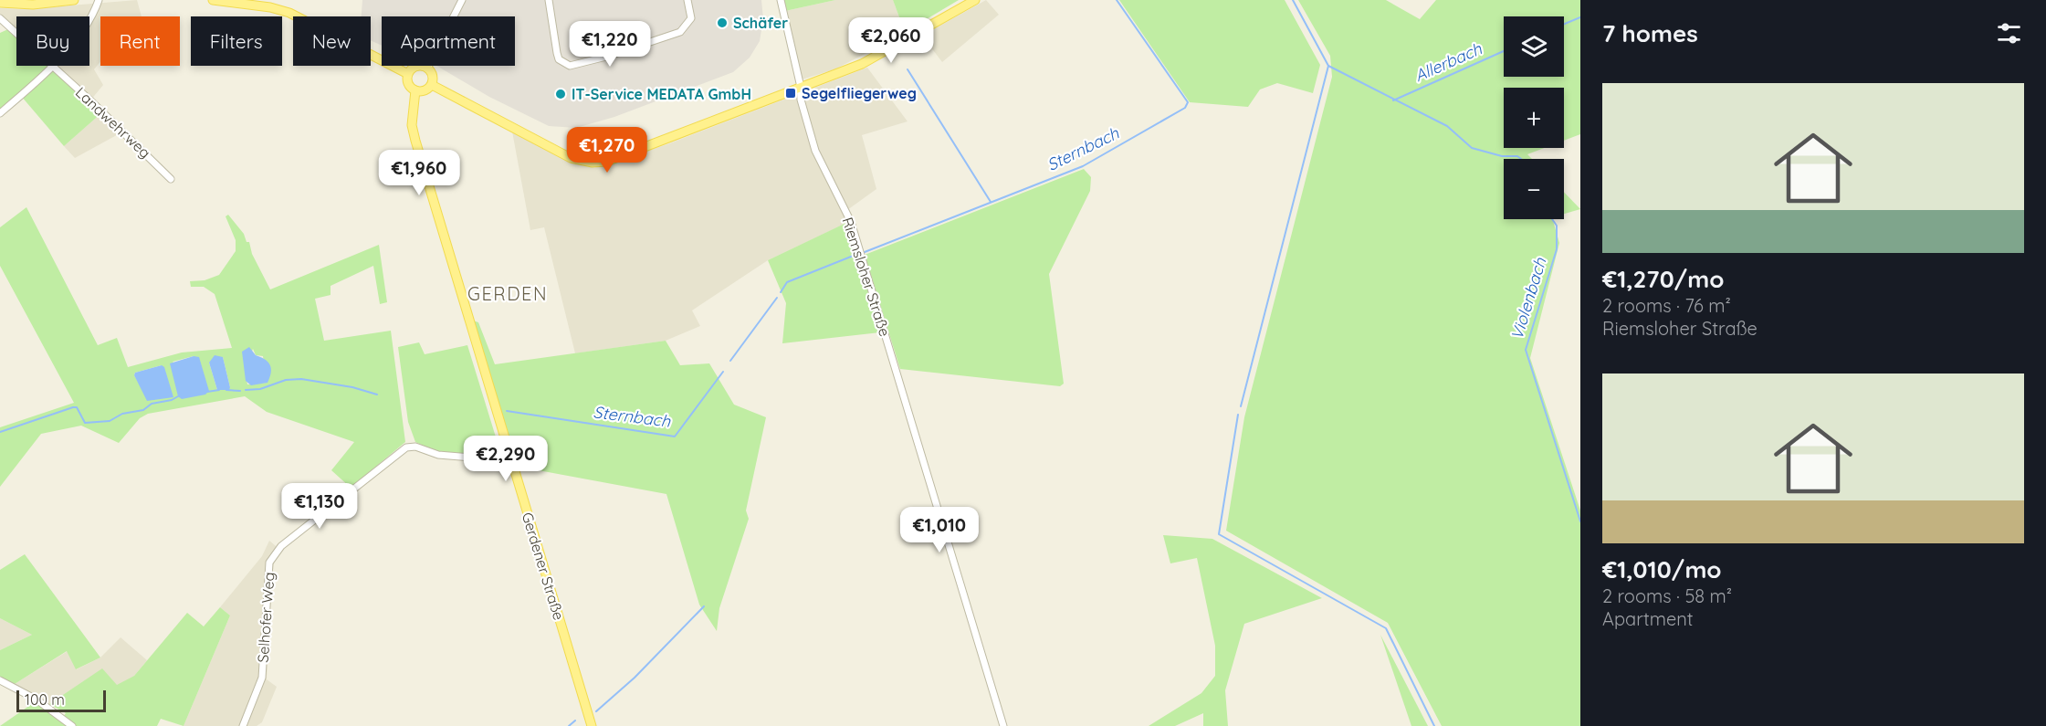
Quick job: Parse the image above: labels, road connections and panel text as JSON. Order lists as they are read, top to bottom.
{
  "streets": {
    "main road": ["Gerdener Straße"],
    "street": ["Landwehrweg", "Riemsloher Straße", "Selhofer Weg"]
  },
  "crossings": [
    ["Gerdener Straße", "Selhofer Weg"]
  ],
  "districts": ["GERDEN"],
  "water": ["Allerbach", "Sternbach", "Violenbach"],
  "places": {
    "other": ["Schäfer", "IT-Service MEDATA GmbH"],
    "transit": ["Segelfliegerweg"]
  },
  "scale_bar": "100 m",
  "page": {
    "heading": "7 homes",
    "map_buttons": ["+", "−"],
    "chip": [
      "Buy",
      "Rent",
      "Filters",
      "New",
      "Apartment"
    ],
    "price": [
      "€2,060",
      "€1,220",
      "€1,270",
      "€1,960",
      "€2,290",
      "€1,130",
      "€1,010"
    ],
    "list": [
      {
        "name": "€1,270/mo",
        "note": "2 rooms · 76 m² · Riemsloher Straße"
      },
      {
        "name": "€1,010/mo",
        "note": "2 rooms · 58 m² · Apartment"
      }
    ],
    "scale": "100 m"
  }
}
